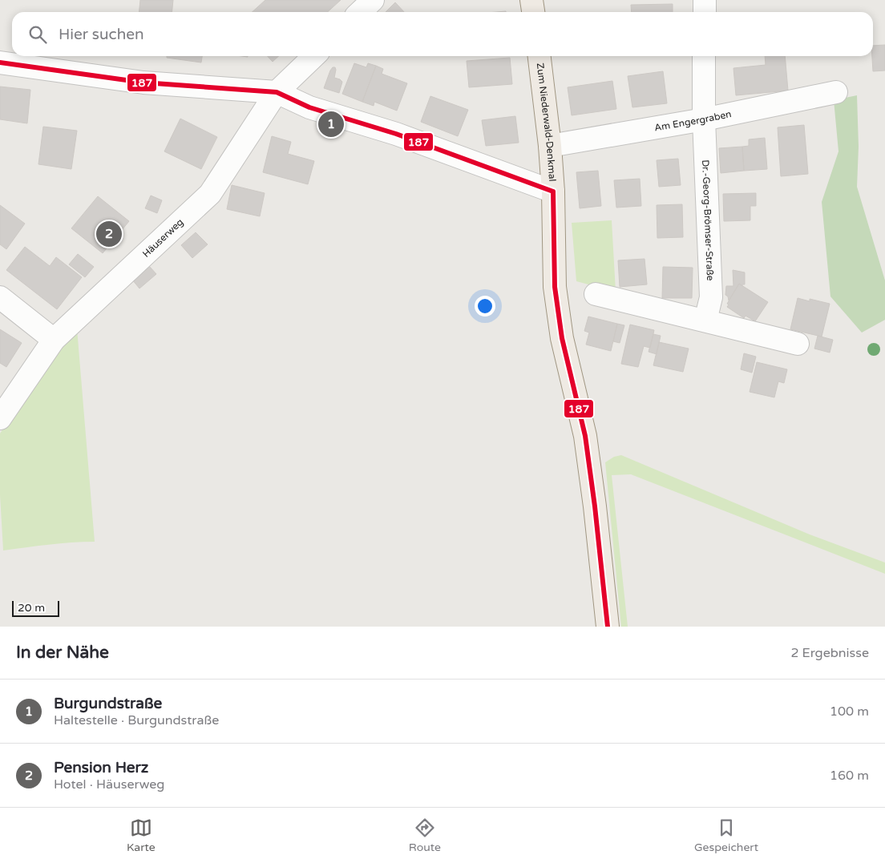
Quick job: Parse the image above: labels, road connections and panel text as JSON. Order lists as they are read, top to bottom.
{
  "streets": {
    "main road": ["Zum Niederwald-Denkmal"],
    "street": ["Am Engergraben", "Dr.-Georg-Brömser-Straße", "Häuserweg"]
  },
  "crossings": [
    ["Am Engergraben", "Zum Niederwald-Denkmal"],
    ["Am Engergraben", "Dr.-Georg-Brömser-Straße"]
  ],
  "lines": ["transit line 187"],
  "scale_bar": "20 m",
  "page": {
    "search": "Hier suchen",
    "pins": ["1", "2"],
    "scale": "20 m",
    "heading": ["In der Nähe", "2 Ergebnisse"],
    "list": [
      {
        "mark": "1",
        "name": "Burgundstraße",
        "note": "Haltestelle · Burgundstraße",
        "value": "100 m"
      },
      {
        "mark": "2",
        "name": "Pension Herz",
        "note": "Hotel · Häuserweg",
        "value": "160 m"
      }
    ],
    "nav": ["Karte", "Route", "Gespeichert"]
  }
}
